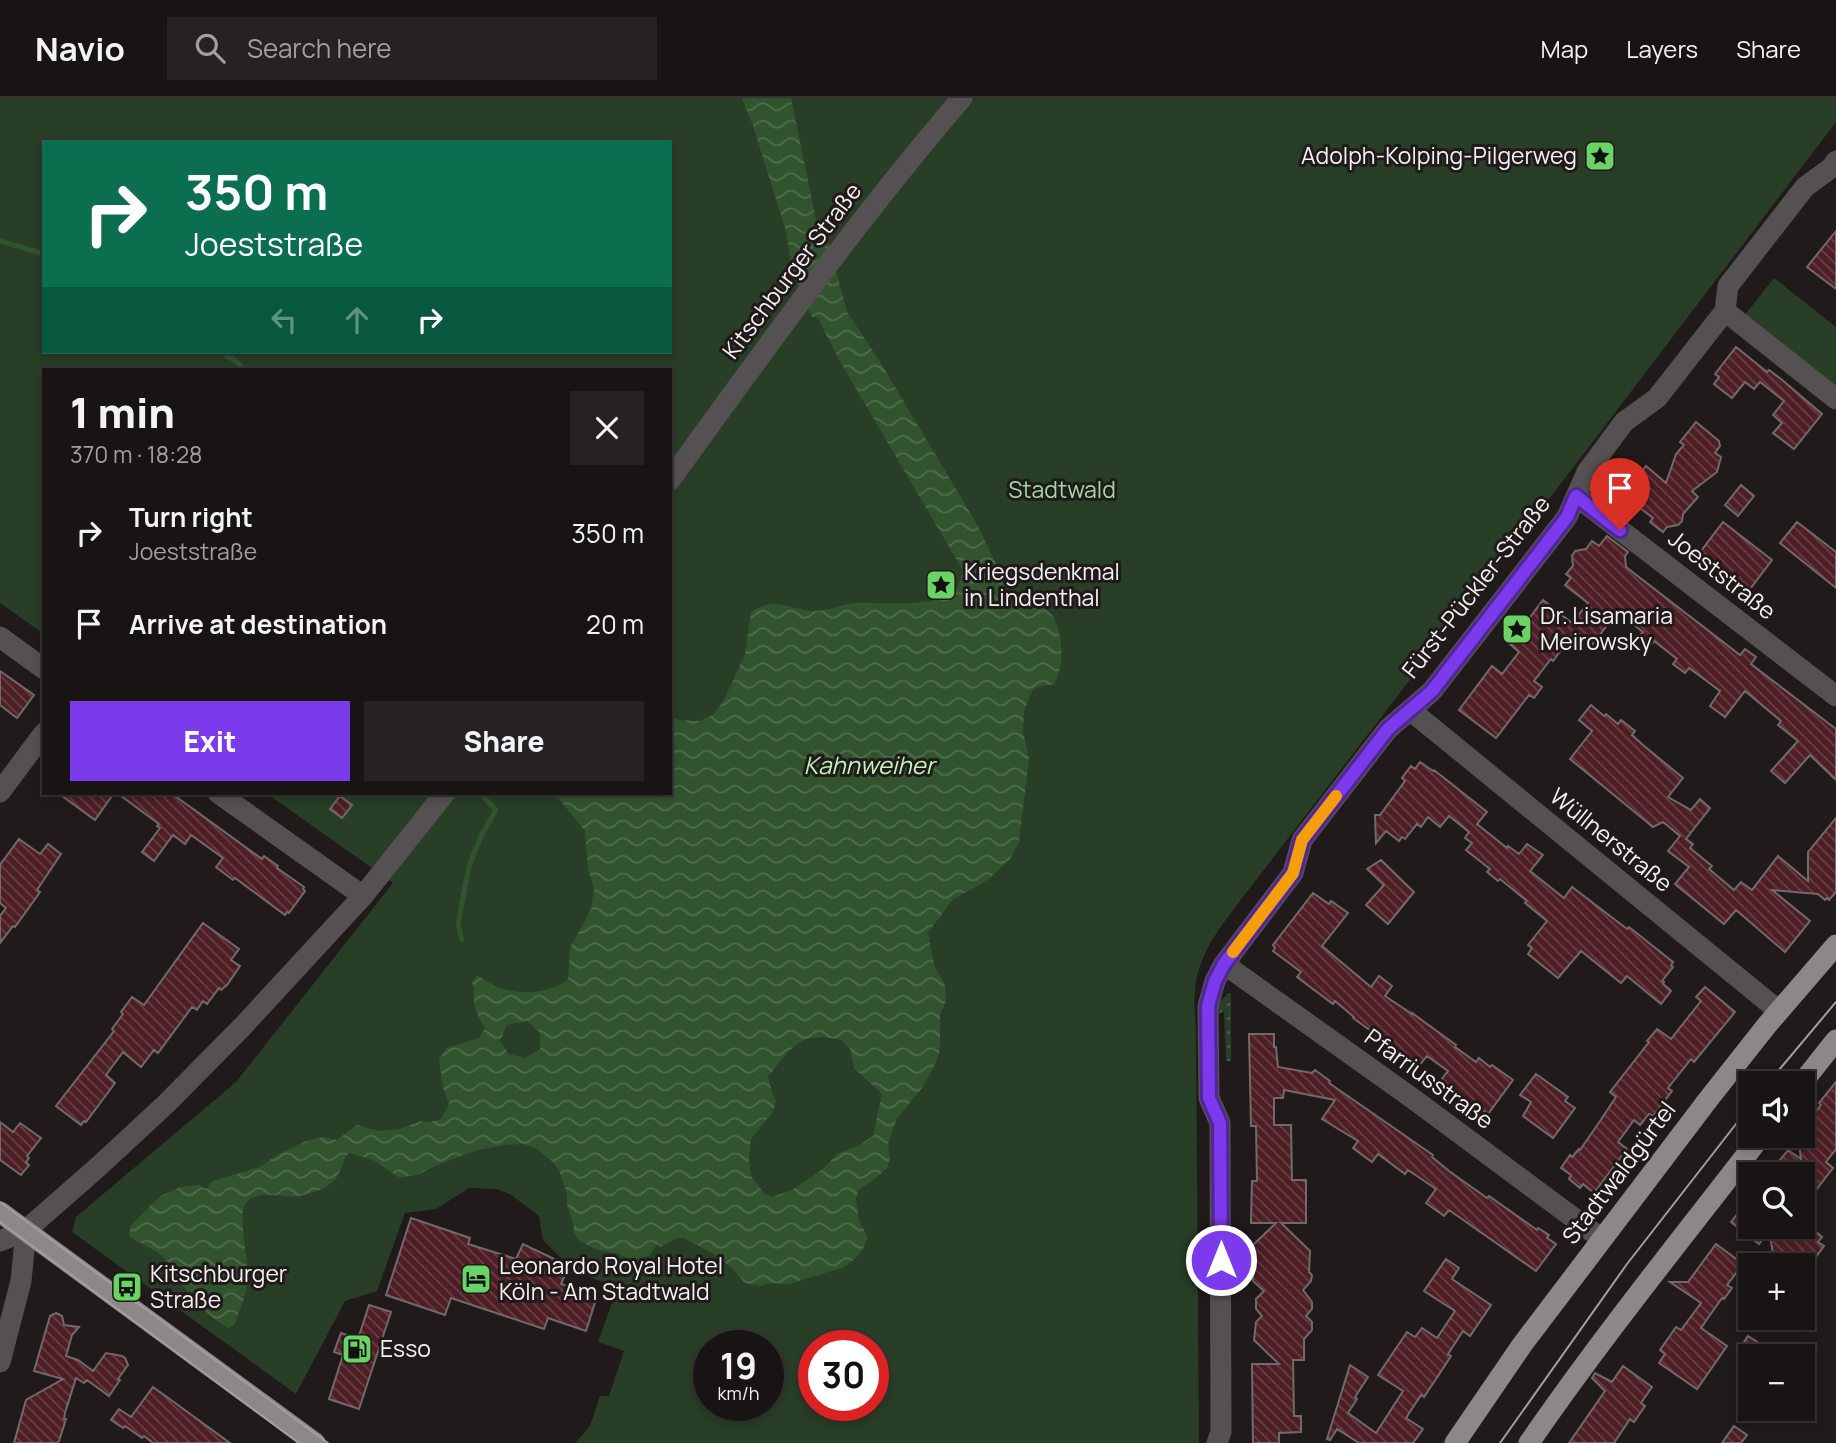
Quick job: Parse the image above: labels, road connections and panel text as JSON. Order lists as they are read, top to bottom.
{
  "streets": {
    "main road": ["Stadtwaldgürtel"],
    "street": [
      "Kitschburger Straße",
      "Joeststraße",
      "Fürst-Pückler-Straße",
      "Wüllnerstraße",
      "Pfarriusstraße"
    ]
  },
  "crossings": [
    ["Joeststraße", "Fürst-Pückler-Straße"],
    ["Fürst-Pückler-Straße", "Wüllnerstraße"],
    ["Fürst-Pückler-Straße", "Pfarriusstraße"],
    ["Wüllnerstraße", "Stadtwaldgürtel"],
    ["Pfarriusstraße", "Stadtwaldgürtel"]
  ],
  "water": ["Kahnweiher"],
  "parks": ["Stadtwald"],
  "places": {
    "place": ["Adolph-Kolping-Pilgerweg", "Kriegsdenkmal in Lindenthal", "Dr. Lisamaria Meirowsky"],
    "hotel": ["Leonardo Royal Hotel Köln - Am Stadtwald"],
    "bus stop": ["Kitschburger Straße"],
    "fuel station": ["Esso"]
  },
  "page": {
    "header": "Navio",
    "search": "Search here",
    "nav": ["Map", "Layers", "Share"],
    "turn": ["350 m", "Joeststraße"],
    "heading": ["1 min", "370 m · 18:28"],
    "list": [
      {
        "name": "Turn right",
        "note": "Joeststraße",
        "value": "350 m"
      },
      {
        "name": "Arrive at destination",
        "value": "20 m"
      }
    ],
    "buttons": ["Exit", "Share"],
    "map_buttons": ["+", "−"],
    "speed": "19 km/h",
    "limit": "30"
  }
}
